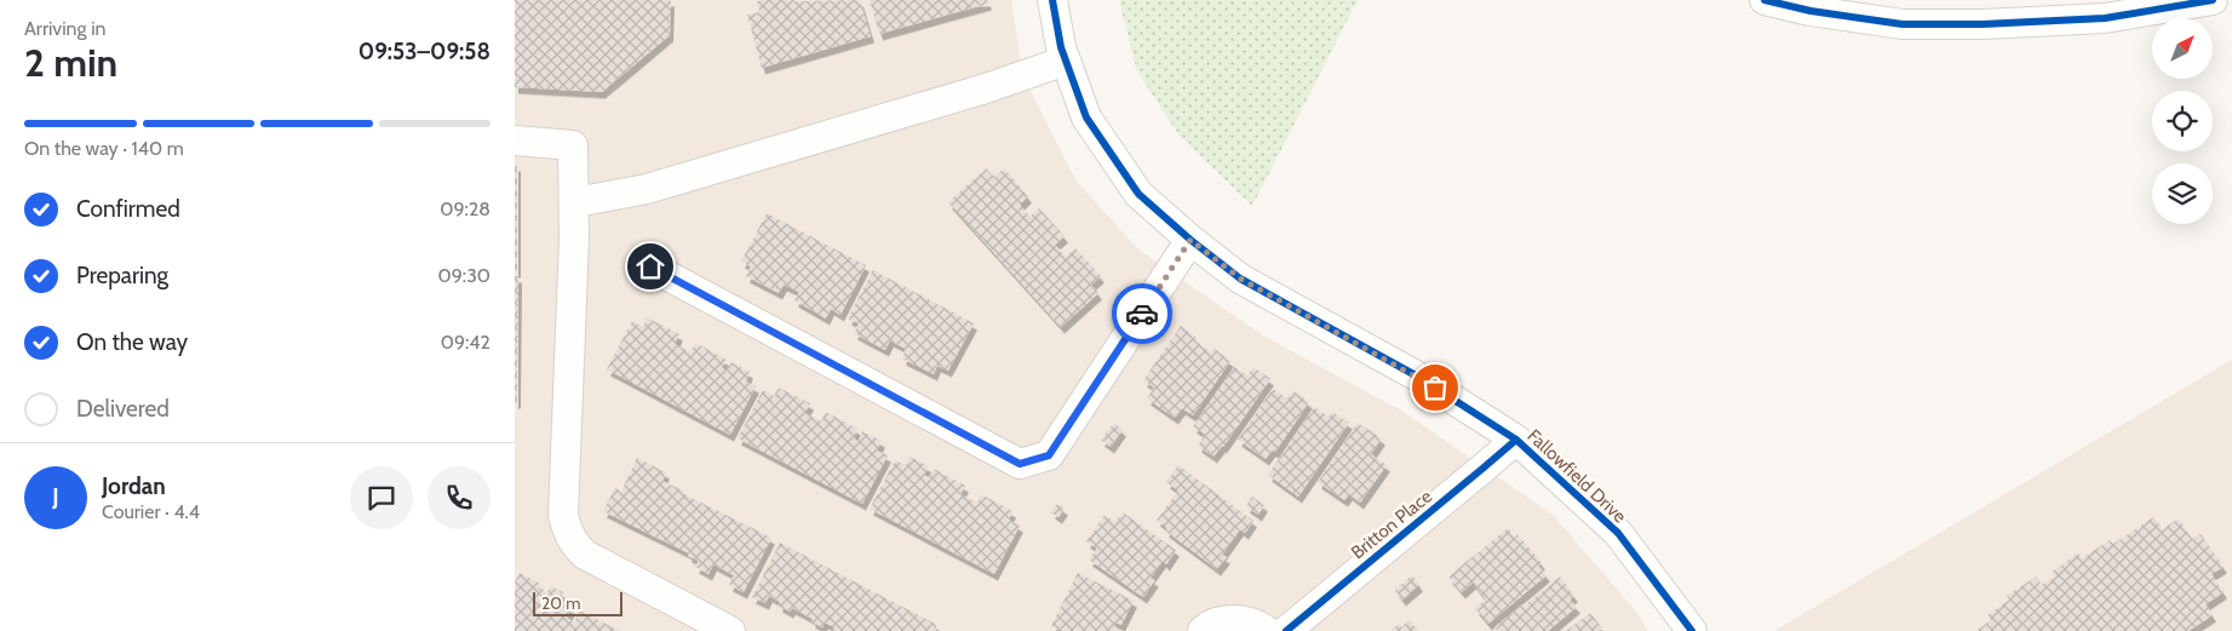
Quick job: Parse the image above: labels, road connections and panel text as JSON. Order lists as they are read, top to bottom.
{
  "streets": {
    "street": ["Fallowfield Drive", "Britton Place"]
  },
  "crossings": [
    ["Fallowfield Drive", "Britton Place"]
  ],
  "scale_bar": "20 m",
  "north": "top right",
  "page": {
    "heading": ["2 min", "Arriving in", "09:53–09:58"],
    "panel": ["Jordan", "Courier · 4.4"],
    "bar": "On the way · 140 m",
    "list": [
      ["Confirmed", "09:28"],
      ["Preparing", "09:30"],
      ["On the way", "09:42"],
      "Delivered"
    ],
    "round": "J",
    "scale": "20 m"
  }
}
